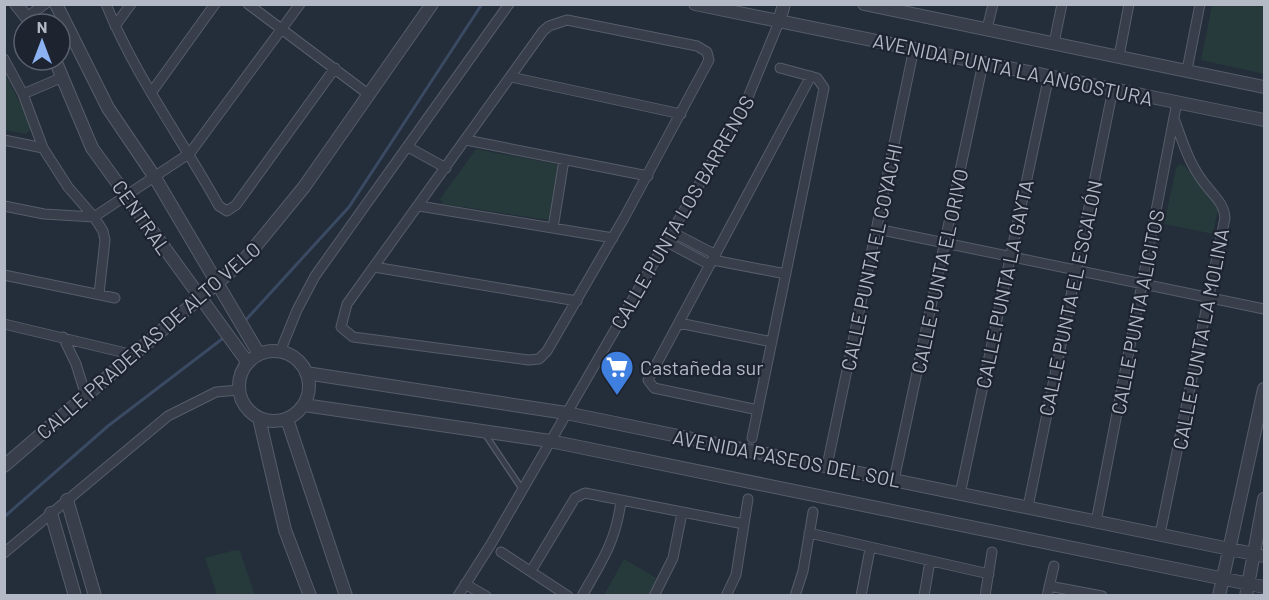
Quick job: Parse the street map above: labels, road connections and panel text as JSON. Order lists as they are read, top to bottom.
{
  "streets": {
    "street": [
      "AVENIDA PUNTA LA ANGOSTURA",
      "CALLE PUNTA LOS BARRENOS",
      "CENTRAL",
      "CALLE PUNTA EL COYACHI",
      "CALLE PUNTA EL ORIVO",
      "CALLE PUNTA LA GAYTA",
      "CALLE PUNTA EL ESCALÓN",
      "CALLE PUNTA ALICITOS",
      "CALLE PUNTA LA MOLINA",
      "CALLE PRADERAS DE ALTO VELO",
      "AVENIDA PASEOS DEL SOL"
    ]
  },
  "crossings": [
    ["AVENIDA PUNTA LA ANGOSTURA", "CALLE PUNTA LOS BARRENOS"],
    ["AVENIDA PUNTA LA ANGOSTURA", "CALLE PUNTA EL COYACHI"],
    ["AVENIDA PUNTA LA ANGOSTURA", "CALLE PUNTA EL ORIVO"],
    ["AVENIDA PUNTA LA ANGOSTURA", "CALLE PUNTA LA GAYTA"],
    ["AVENIDA PUNTA LA ANGOSTURA", "CALLE PUNTA EL ESCALÓN"],
    ["AVENIDA PUNTA LA ANGOSTURA", "CALLE PUNTA ALICITOS"],
    ["CALLE PUNTA LOS BARRENOS", "AVENIDA PASEOS DEL SOL"],
    ["CENTRAL", "CALLE PRADERAS DE ALTO VELO"],
    ["CENTRAL", "AVENIDA PASEOS DEL SOL"],
    ["CALLE PUNTA EL COYACHI", "AVENIDA PASEOS DEL SOL"],
    ["CALLE PUNTA EL ORIVO", "AVENIDA PASEOS DEL SOL"],
    ["CALLE PUNTA LA GAYTA", "AVENIDA PASEOS DEL SOL"],
    ["CALLE PUNTA EL ESCALÓN", "AVENIDA PASEOS DEL SOL"],
    ["CALLE PUNTA ALICITOS", "CALLE PUNTA LA MOLINA"],
    ["CALLE PUNTA ALICITOS", "AVENIDA PASEOS DEL SOL"],
    ["CALLE PUNTA LA MOLINA", "AVENIDA PASEOS DEL SOL"]
  ],
  "places": {
    "supermarket": ["Castañeda sur"]
  },
  "north": "top"
}
